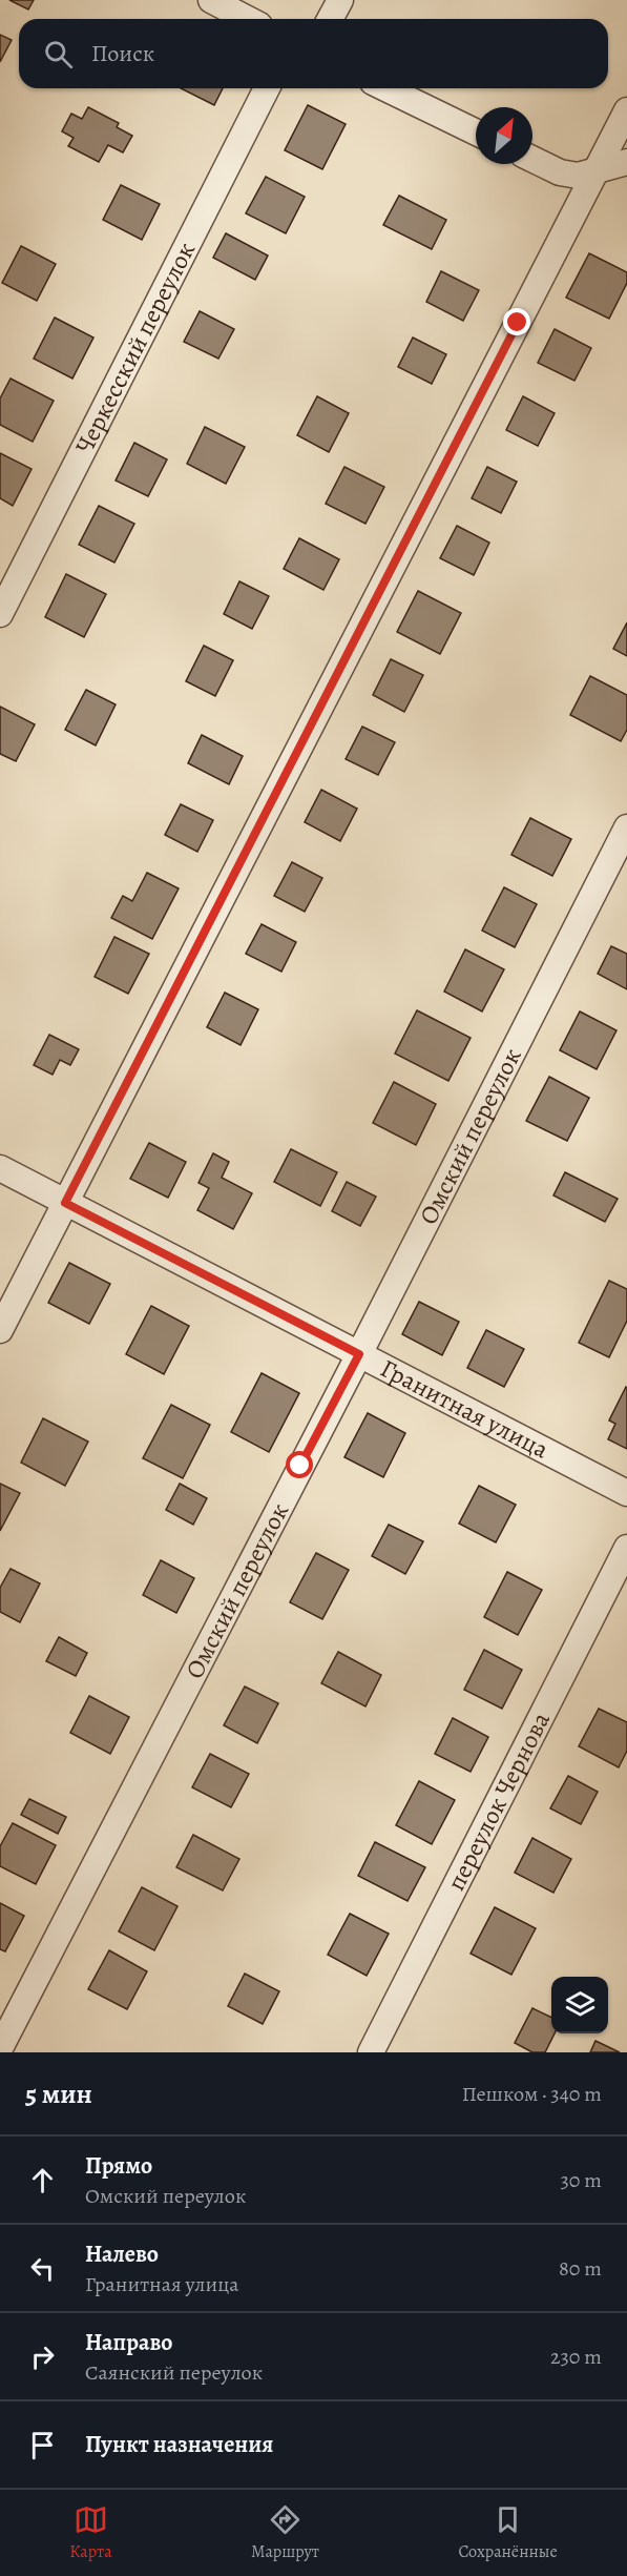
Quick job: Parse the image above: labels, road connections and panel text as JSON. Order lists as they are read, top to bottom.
{
  "streets": {
    "street": [
      "Черкесский переулок",
      "Омский переулок",
      "Гранитная улица",
      "переулок Чернова"
    ]
  },
  "crossings": [
    ["Омский переулок", "Гранитная улица"]
  ],
  "north": "top right",
  "page": {
    "search": "Поиск",
    "heading": ["5 мин", "Пешком · 340 m"],
    "list": [
      ["Прямо", "Омский переулок", "30 m"],
      ["Налево", "Гранитная улица", "80 m"],
      ["Направо", "Саянский переулок", "230 m"],
      "Пункт назначения"
    ],
    "nav": ["Карта", "Маршрут", "Сохранённые"]
  }
}
